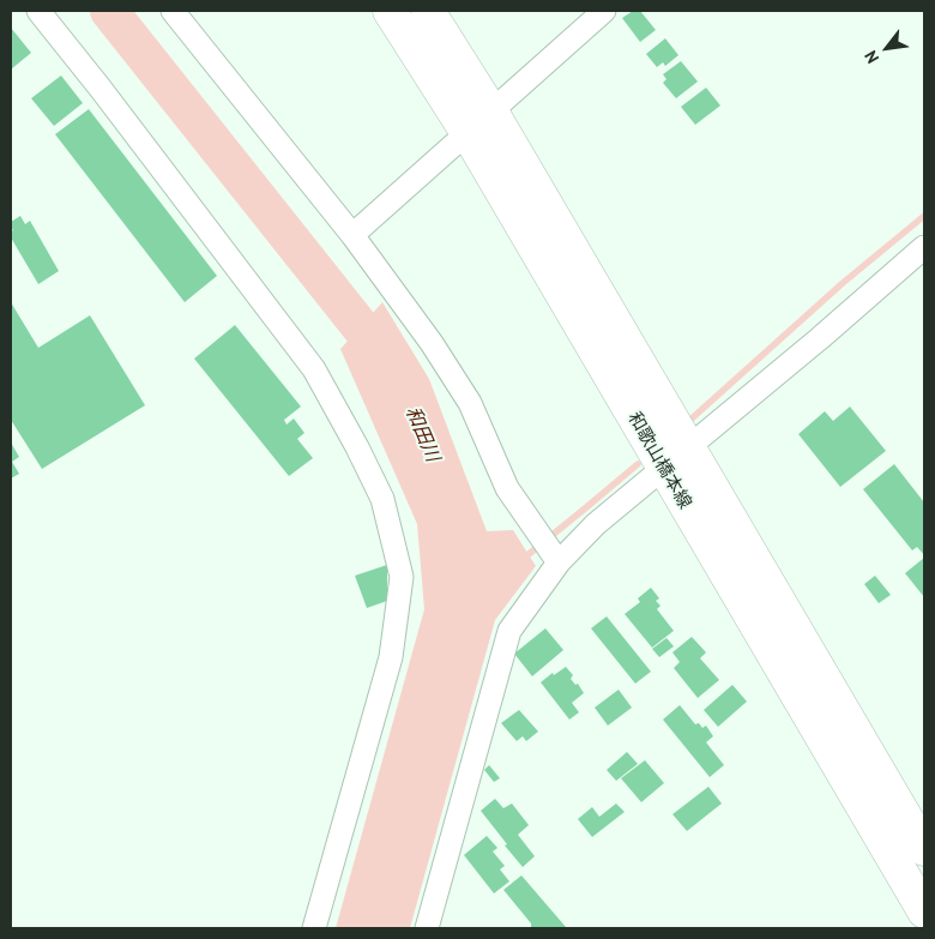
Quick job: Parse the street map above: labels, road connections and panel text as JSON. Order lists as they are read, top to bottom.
{
  "streets": {
    "main road": ["和歌山橋本線"]
  },
  "water": ["和田川"],
  "north": "bottom left"
}
